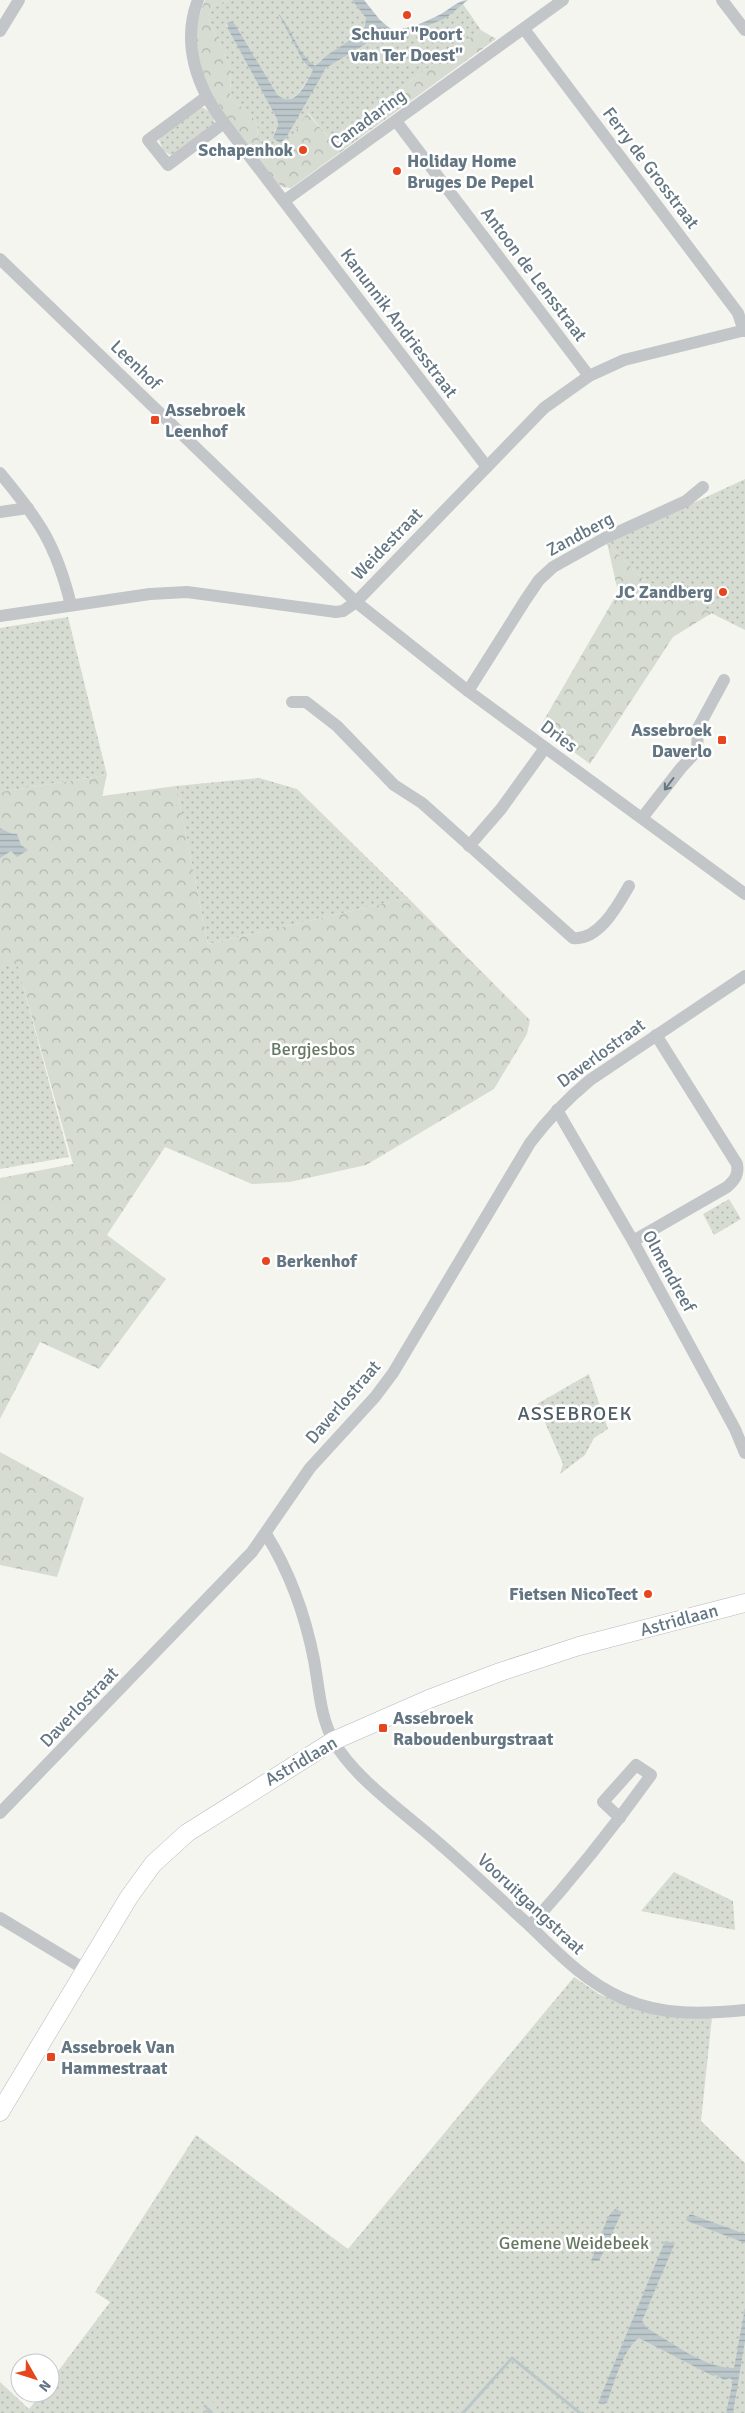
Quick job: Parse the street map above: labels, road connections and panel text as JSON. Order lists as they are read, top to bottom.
{
  "streets": {
    "main road": ["Astridlaan"],
    "street": [
      "Canadaring",
      "Ferry de Grosstraat",
      "Antoon de Lensstraat",
      "Kanunnik Andriesstraat",
      "Leenhof",
      "Zandberg",
      "Weidestraat",
      "Dries",
      "Daverlostraat",
      "Olmendreef",
      "Vooruitgangstraat"
    ]
  },
  "crossings": [
    ["Canadaring", "Ferry de Grosstraat"],
    ["Canadaring", "Antoon de Lensstraat"],
    ["Canadaring", "Kanunnik Andriesstraat"],
    ["Ferry de Grosstraat", "Weidestraat"],
    ["Antoon de Lensstraat", "Weidestraat"],
    ["Kanunnik Andriesstraat", "Weidestraat"],
    ["Leenhof", "Weidestraat"],
    ["Leenhof", "Dries"],
    ["Zandberg", "Dries"],
    ["Weidestraat", "Dries"],
    ["Daverlostraat", "Olmendreef"],
    ["Daverlostraat", "Vooruitgangstraat"],
    ["Astridlaan", "Vooruitgangstraat"]
  ],
  "districts": ["ASSEBROEK"],
  "parks": ["Bergjesbos", "Gemene Weidebeek"],
  "places": {
    "other": [
      "Schuur \"Poort van Ter Doest\"",
      "Schapenhok",
      "Holiday Home Bruges De Pepel",
      "JC Zandberg",
      "Berkenhof",
      "Fietsen NicoTect"
    ],
    "transit": [
      "Assebroek Leenhof",
      "Assebroek Daverlo",
      "Assebroek Raboudenburgstraat",
      "Assebroek Van Hammestraat"
    ]
  },
  "north": "bottom right"
}
